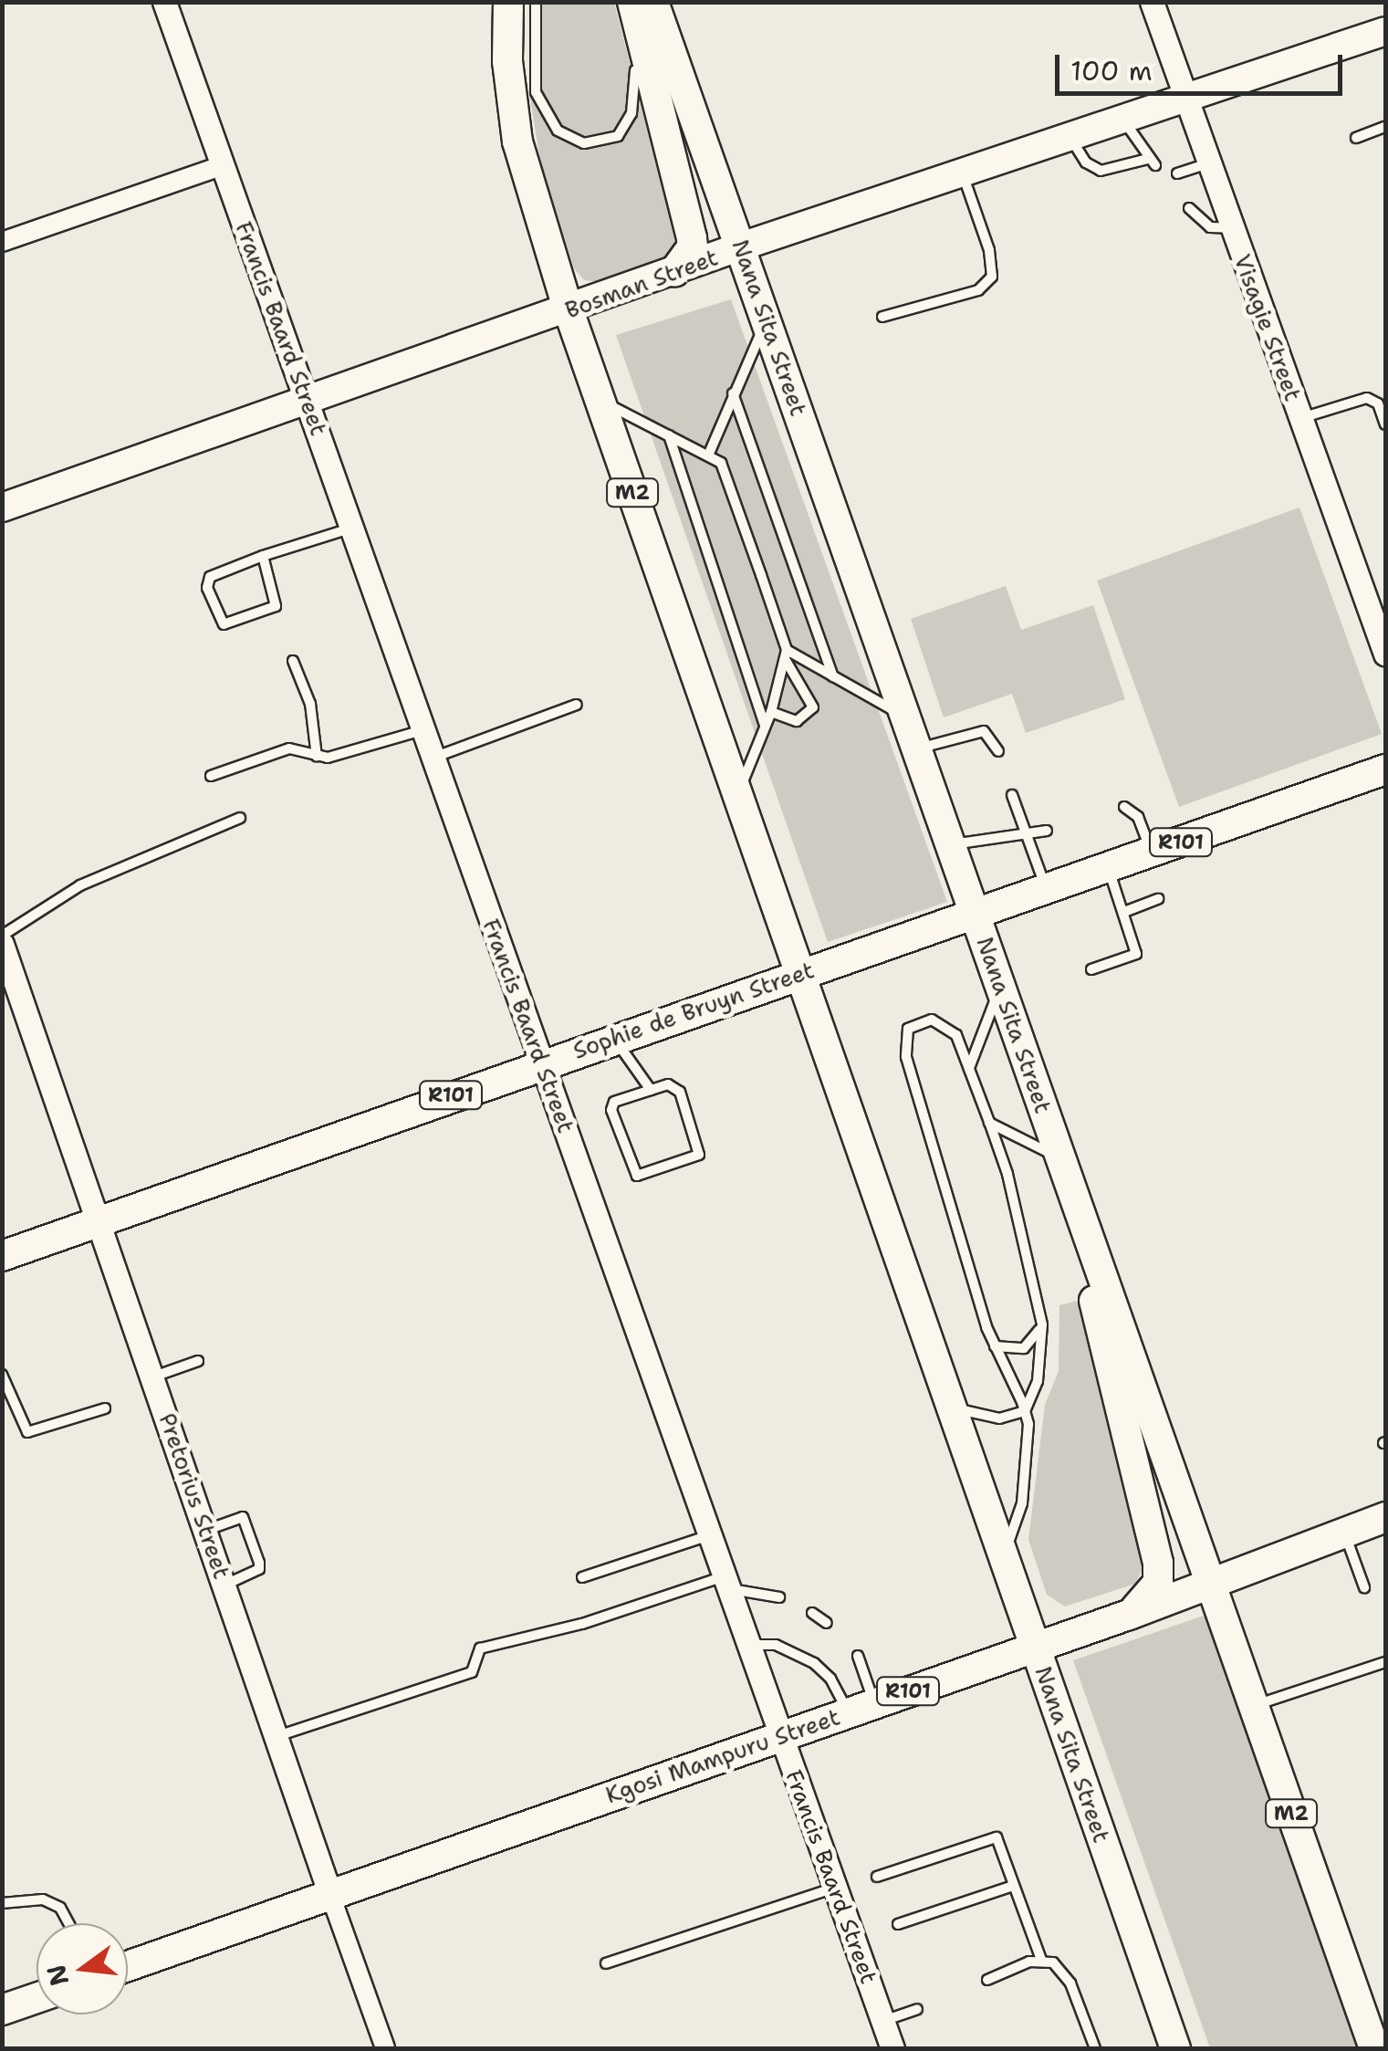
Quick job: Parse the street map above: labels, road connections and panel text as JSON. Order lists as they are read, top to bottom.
{
  "streets": {
    "main road": [
      "Bosman Street",
      "Nana Sita Street",
      "M2",
      "R101",
      "Sophie de Bruyn Street",
      "Kgosi Mampuru Street"
    ],
    "street": ["Visagie Street", "Francis Baard Street", "Pretorius Street"]
  },
  "crossings": [
    ["Bosman Street", "Nana Sita Street"],
    ["Bosman Street", "Visagie Street"],
    ["Bosman Street", "Francis Baard Street"],
    ["Nana Sita Street", "Sophie de Bruyn Street"],
    ["Nana Sita Street", "Kgosi Mampuru Street"],
    ["Francis Baard Street", "Sophie de Bruyn Street"],
    ["Francis Baard Street", "Kgosi Mampuru Street"],
    ["Sophie de Bruyn Street", "Pretorius Street"],
    ["Pretorius Street", "Kgosi Mampuru Street"]
  ],
  "scale_bar": "100 m",
  "north": "left"
}
